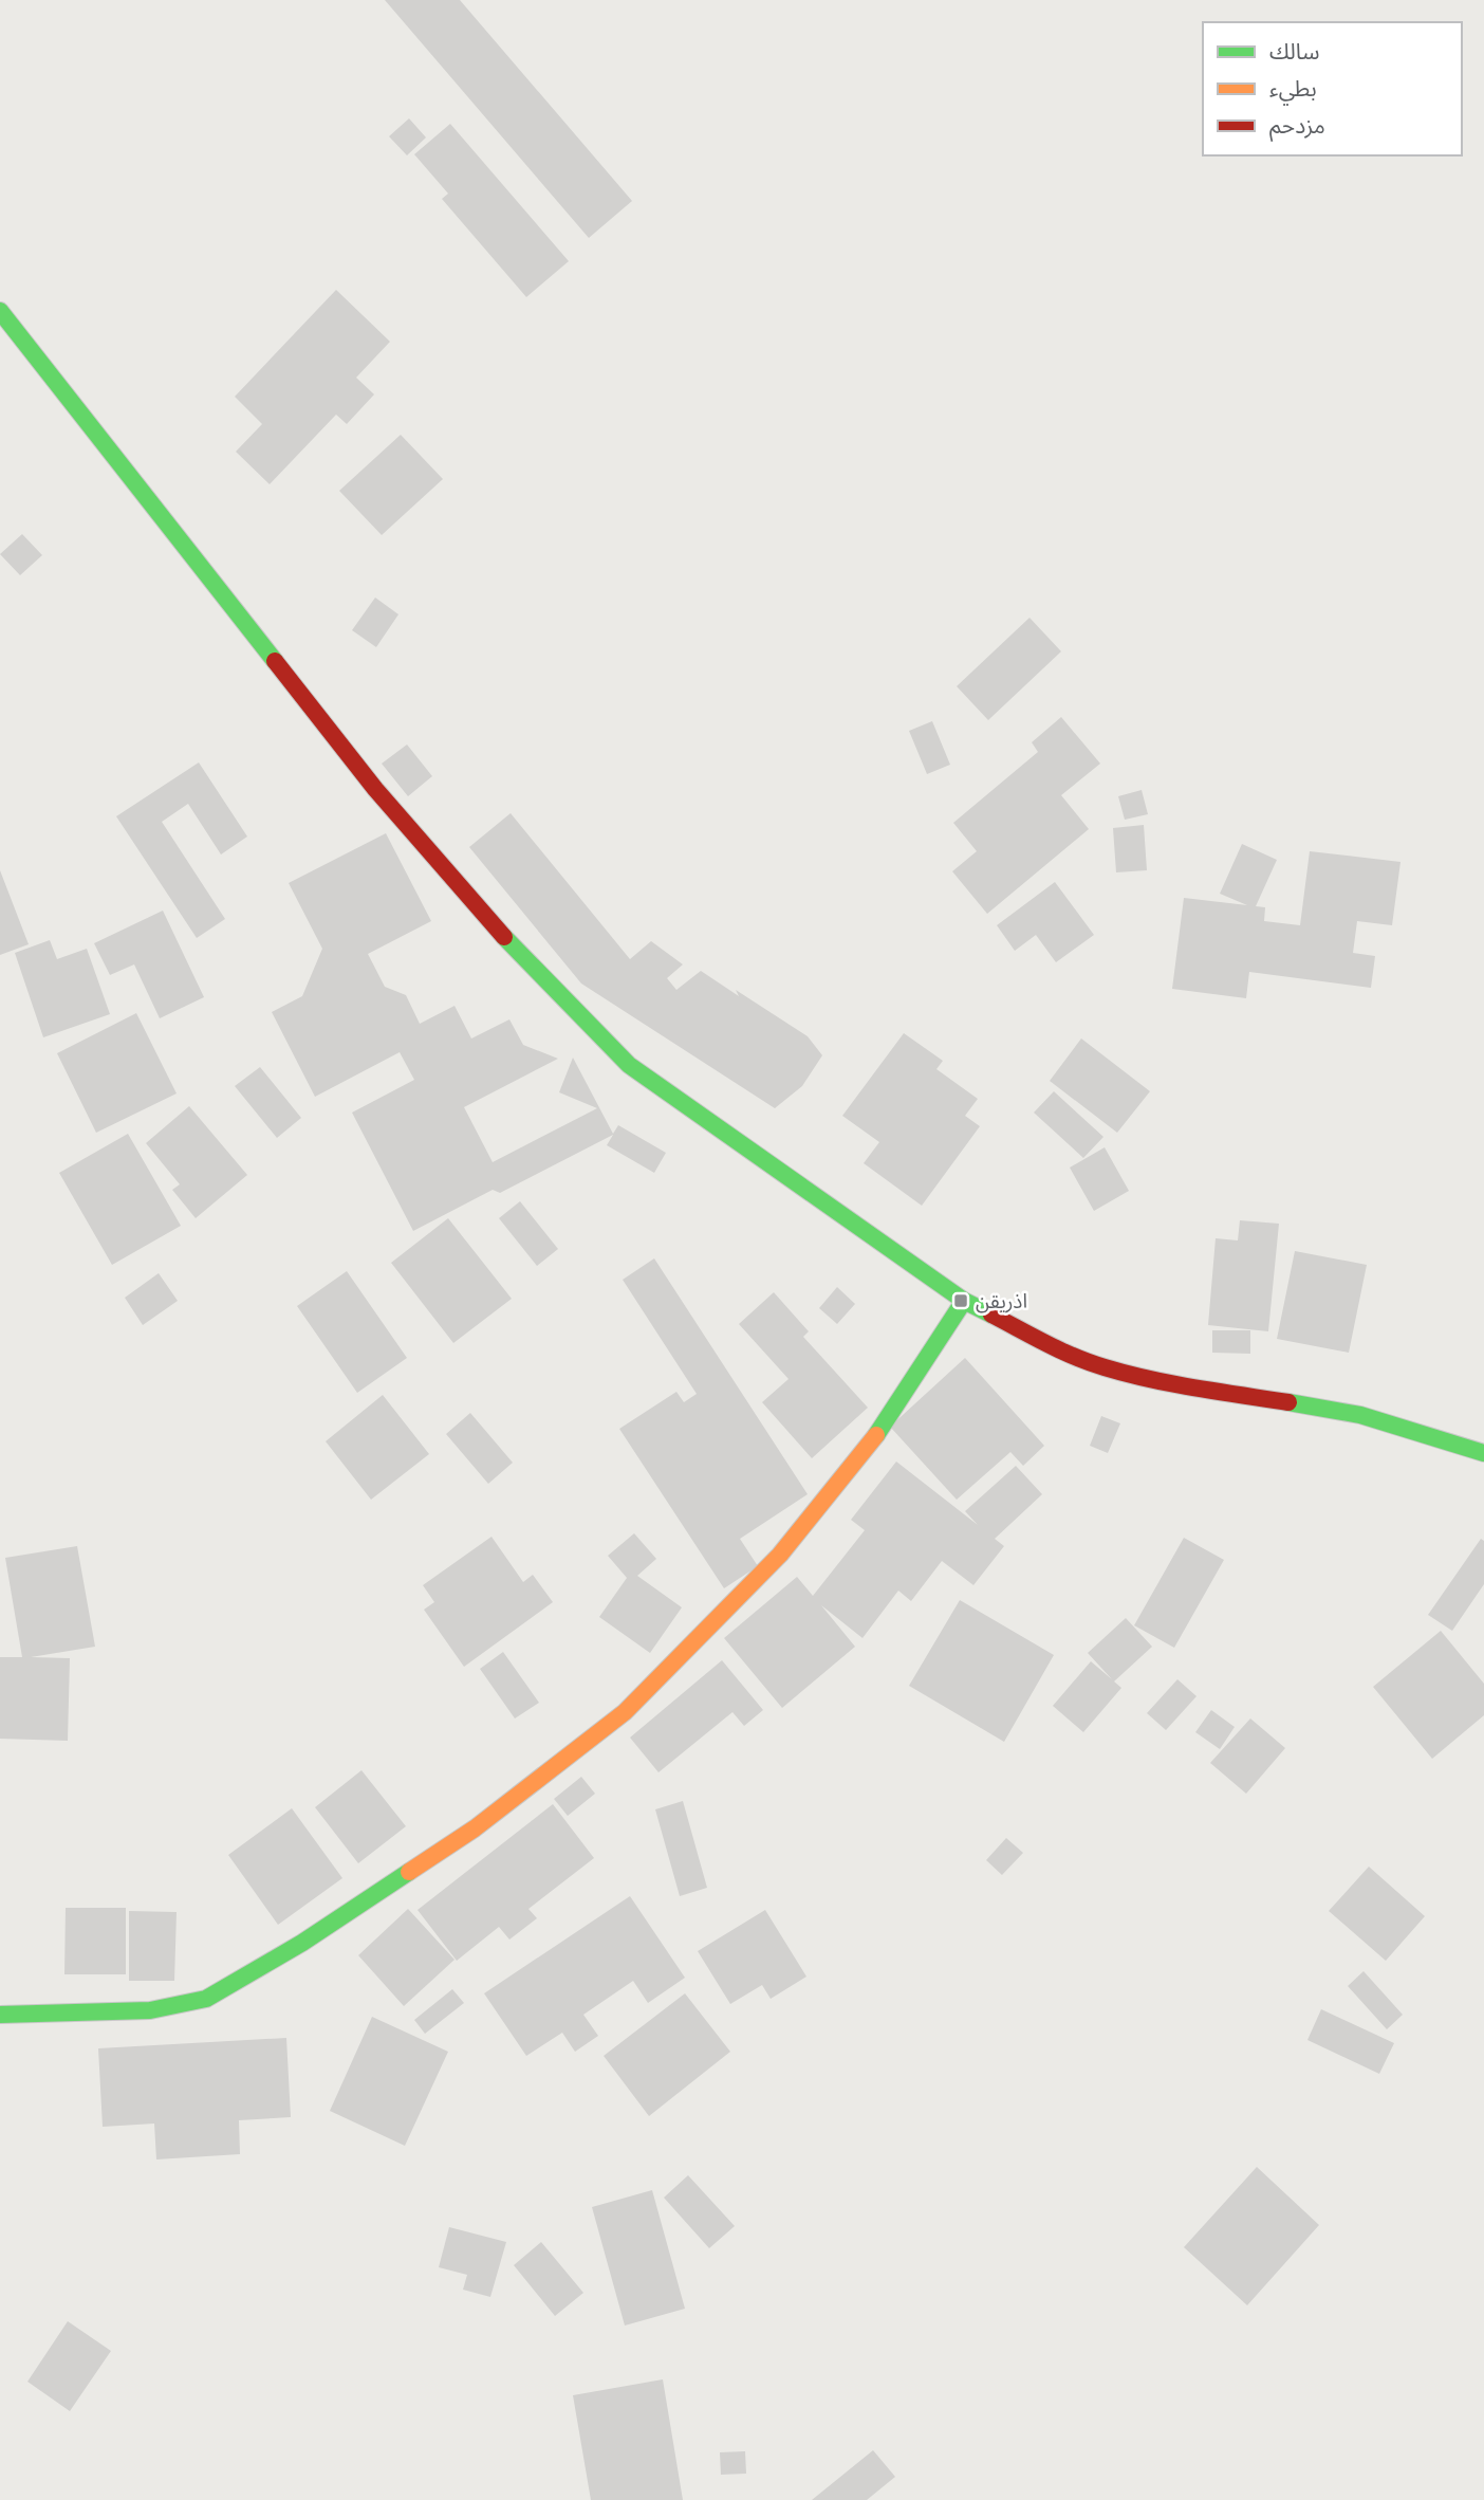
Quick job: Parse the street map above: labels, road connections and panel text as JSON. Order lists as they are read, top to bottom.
{
  "places": {
    "transit": ["اذريقن"]
  },
  "legend": ["سالك", "بطيء", "مزدحم"]
}
